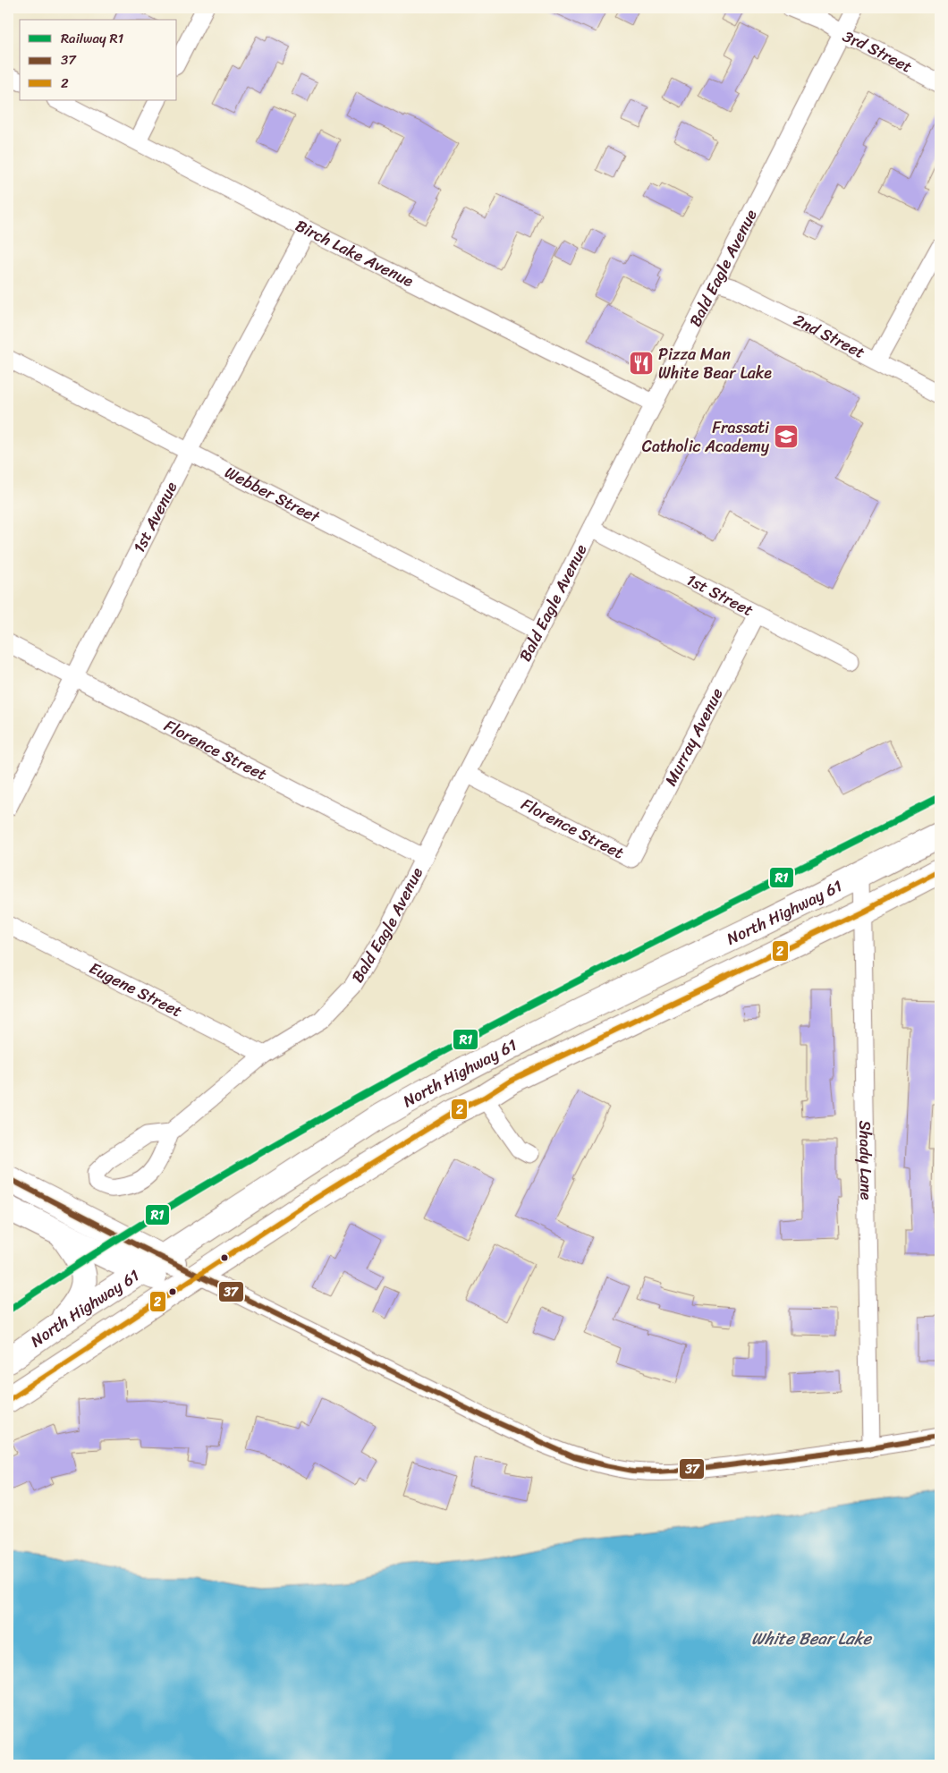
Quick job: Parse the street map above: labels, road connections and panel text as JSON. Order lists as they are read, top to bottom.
{
  "streets": {
    "main road": ["North Highway 61"],
    "street": [
      "3rd Street",
      "Birch Lake Avenue",
      "Bald Eagle Avenue",
      "2nd Street",
      "Webber Street",
      "1st Avenue",
      "1st Street",
      "Murray Avenue",
      "Florence Street",
      "Eugene Street",
      "Shady Lane"
    ]
  },
  "crossings": [
    ["3rd Street", "Bald Eagle Avenue"],
    ["Birch Lake Avenue", "Bald Eagle Avenue"],
    ["Birch Lake Avenue", "1st Avenue"],
    ["Bald Eagle Avenue", "2nd Street"],
    ["Bald Eagle Avenue", "Webber Street"],
    ["Bald Eagle Avenue", "1st Street"],
    ["Bald Eagle Avenue", "Florence Street"],
    ["Bald Eagle Avenue", "Eugene Street"],
    ["Webber Street", "1st Avenue"],
    ["1st Avenue", "Florence Street"],
    ["1st Street", "Murray Avenue"],
    ["Murray Avenue", "Florence Street"],
    ["North Highway 61", "Shady Lane"]
  ],
  "water": ["White Bear Lake"],
  "places": {
    "restaurant": ["Pizza Man White Bear Lake"],
    "school or university": ["Frassati Catholic Academy"]
  },
  "lines": ["rail line R1", "transit line 2", "transit line 37"],
  "legend": ["Railway R1", "37", "2"]
}
